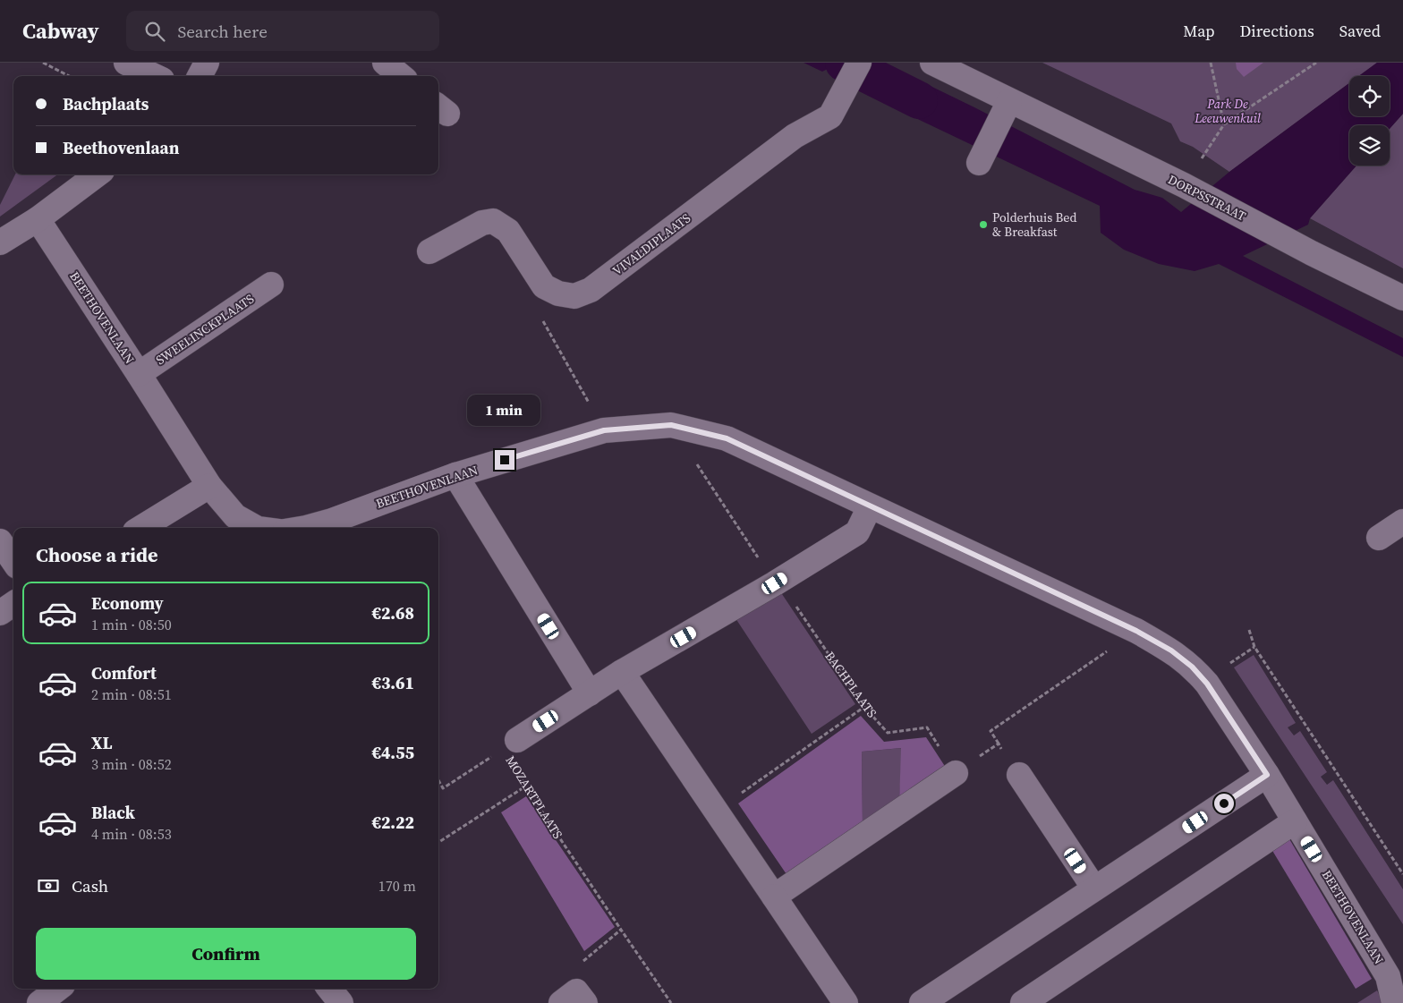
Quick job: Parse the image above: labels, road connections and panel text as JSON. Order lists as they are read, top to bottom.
{
  "streets": {
    "street": [
      "DORPSSTRAAT",
      "VIVALDIPLAATS",
      "BEETHOVENLAAN",
      "SWEELINCKPLAATS",
      "MOZARTPLAATS"
    ],
    "path": ["BACHPLAATS"]
  },
  "crossings": [
    ["BEETHOVENLAAN", "SWEELINCKPLAATS"],
    ["BEETHOVENLAAN", "BACHPLAATS"],
    ["BEETHOVENLAAN", "MOZARTPLAATS"],
    ["BACHPLAATS", "MOZARTPLAATS"]
  ],
  "parks": ["Park De Leeuwenkuil"],
  "places": ["Polderhuis Bed & Breakfast"],
  "page": {
    "header": "Cabway",
    "search": "Search here",
    "nav": ["Map", "Directions", "Saved"],
    "banner": ["Bachplaats", "Beethovenlaan"],
    "bubble": "1 min",
    "heading": "Choose a ride",
    "list": [
      {
        "name": "Economy",
        "note": "1 min · 08:50",
        "value": "€2.68"
      },
      {
        "name": "Comfort",
        "note": "2 min · 08:51",
        "value": "€3.61"
      },
      {
        "name": "XL",
        "note": "3 min · 08:52",
        "value": "€4.55"
      },
      {
        "name": "Black",
        "note": "4 min · 08:53",
        "value": "€2.22"
      }
    ],
    "pay": ["Cash", "170 m"],
    "buttons": "Confirm"
  }
}
